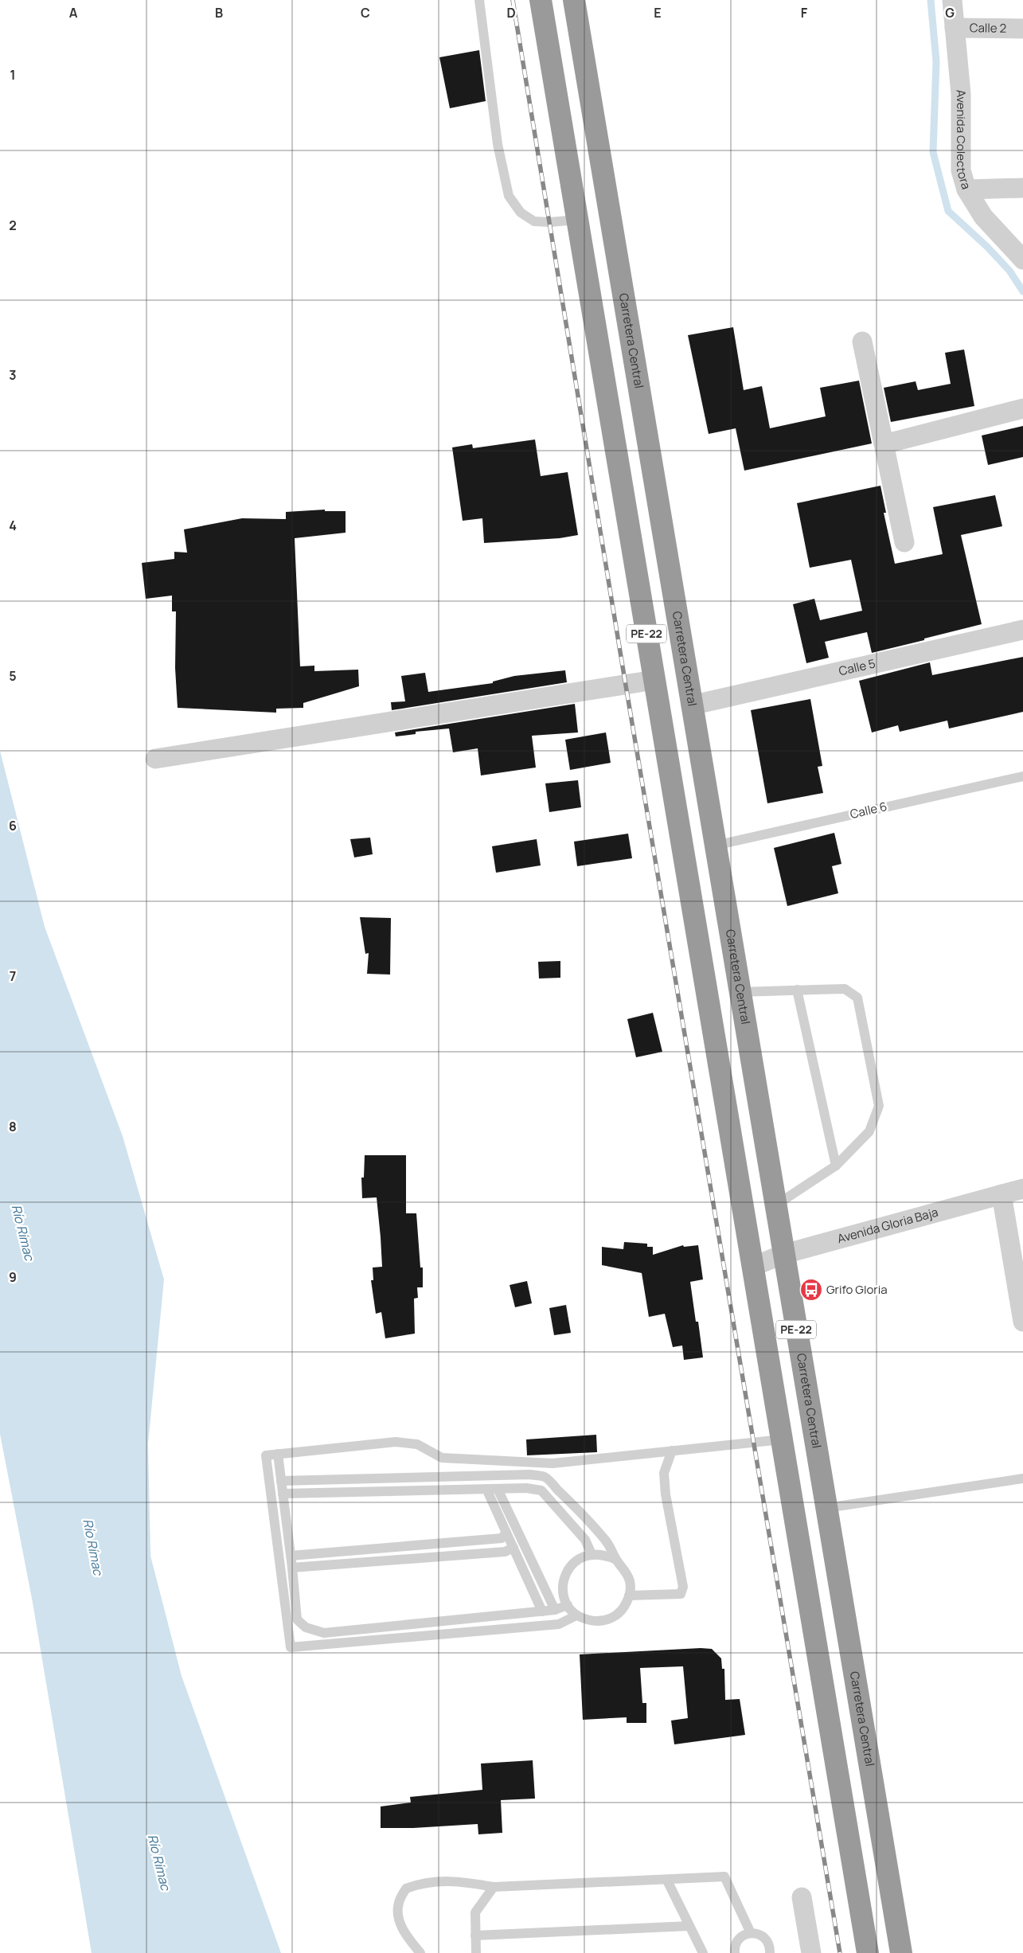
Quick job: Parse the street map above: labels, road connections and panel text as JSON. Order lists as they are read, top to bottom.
{
  "streets": {
    "highway": ["Carretera Central", "PE-22"],
    "street": [
      "Calle 2",
      "Avenida Colectora",
      "Calle 5",
      "Avenida Gloria Baja"
    ],
    "lane": ["Calle 6"]
  },
  "crossings": [
    ["Calle 2", "Avenida Colectora"],
    ["Carretera Central", "Calle 5"],
    ["Carretera Central", "Calle 6"],
    ["Carretera Central", "Avenida Gloria Baja"],
    ["PE-22", "Avenida Gloria Baja"]
  ],
  "water": ["Río Rímac"],
  "places": {
    "bus stop": ["Grifo Gloria"]
  },
  "grid": {
    "columns": [
      "A",
      "B",
      "C",
      "D",
      "E",
      "F",
      "G"
    ],
    "rows": [
      "1",
      "2",
      "3",
      "4",
      "5",
      "6",
      "7",
      "8",
      "9"
    ]
  }
}
